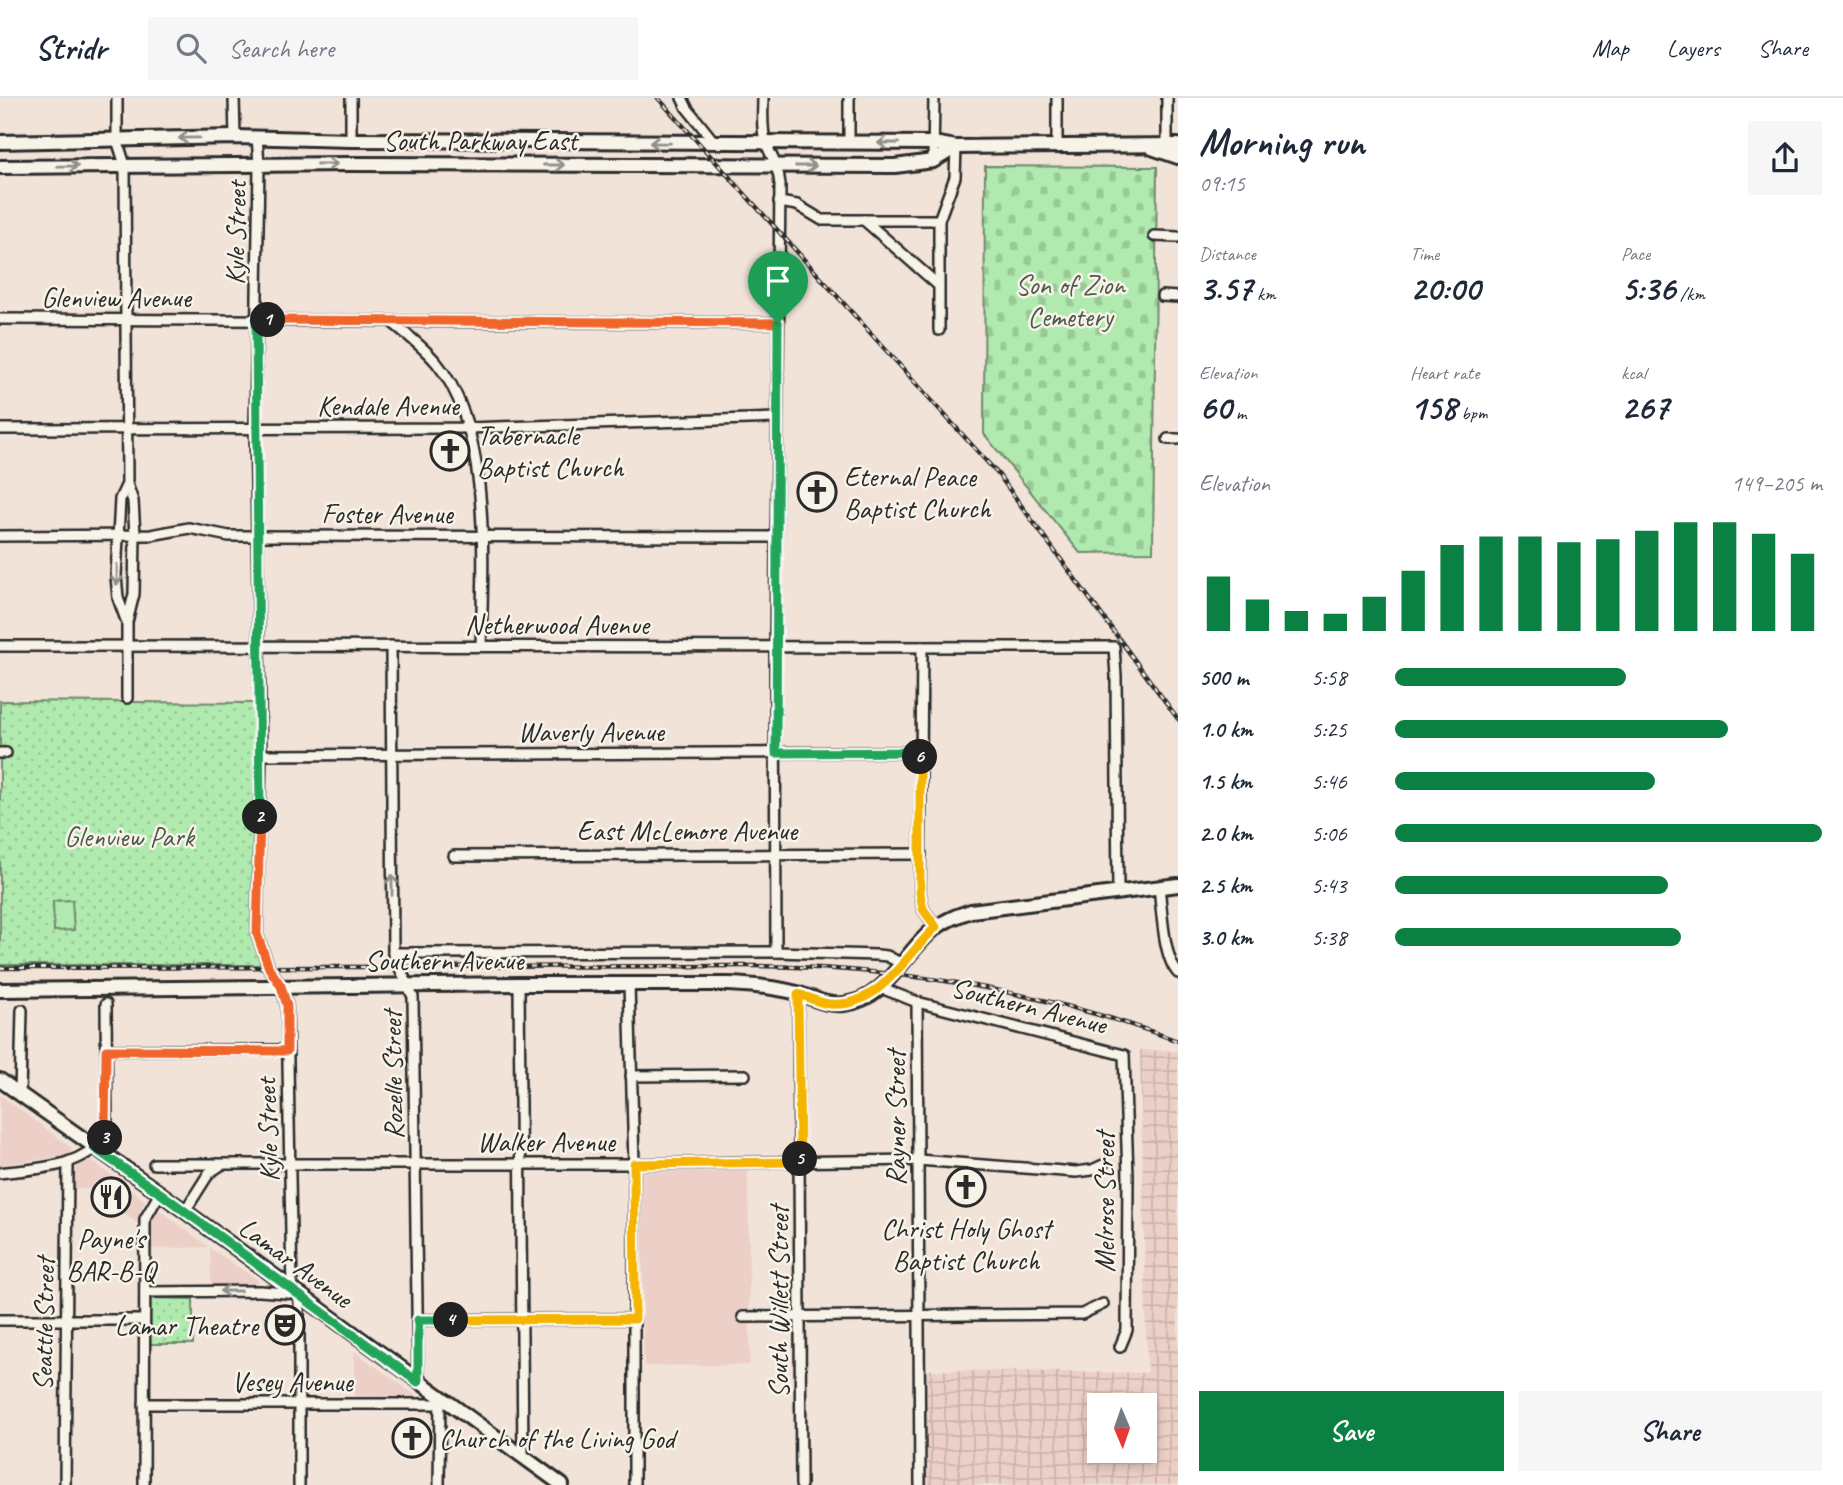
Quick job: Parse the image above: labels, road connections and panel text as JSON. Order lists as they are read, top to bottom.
{
  "streets": {
    "main road": ["South Parkway East", "Southern Avenue", "Lamar Avenue"],
    "street": [
      "Kyle Street",
      "Glenview Avenue",
      "Kendale Avenue",
      "Foster Avenue",
      "Netherwood Avenue",
      "Waverly Avenue",
      "East McLemore Avenue",
      "Rozelle Street",
      "Rayner Street",
      "Walker Avenue",
      "Melrose Street",
      "South Willett Street",
      "Seattle Street",
      "Vesey Avenue"
    ]
  },
  "crossings": [
    ["South Parkway East", "Kyle Street"],
    ["Kyle Street", "Glenview Avenue"],
    ["Kyle Street", "Kendale Avenue"],
    ["Kyle Street", "Foster Avenue"],
    ["Kyle Street", "Netherwood Avenue"],
    ["Kyle Street", "Waverly Avenue"],
    ["Kyle Street", "Southern Avenue"],
    ["Kyle Street", "Walker Avenue"],
    ["Kyle Street", "Lamar Avenue"],
    ["Kyle Street", "Vesey Avenue"],
    ["Netherwood Avenue", "Rozelle Street"],
    ["Waverly Avenue", "Rozelle Street"],
    ["Southern Avenue", "Rozelle Street"],
    ["Southern Avenue", "Rayner Street"],
    ["Southern Avenue", "Melrose Street"],
    ["Southern Avenue", "South Willett Street"],
    ["Rozelle Street", "Walker Avenue"],
    ["Rozelle Street", "Lamar Avenue"],
    ["Rayner Street", "Walker Avenue"],
    ["Walker Avenue", "South Willett Street"],
    ["Lamar Avenue", "Vesey Avenue"]
  ],
  "parks": ["Son of Zion Cemetery", "Glenview Park"],
  "places": {
    "church": [
      "Tabernacle Baptist Church",
      "Eternal Peace Baptist Church",
      "Christ Holy Ghost Baptist Church",
      "Church of the Living God"
    ],
    "restaurant": ["Payne's BAR-B-Q"],
    "theatre": ["Lamar Theatre"]
  },
  "north": "bottom",
  "page": {
    "header": "Stridr",
    "search": "Search here",
    "nav": ["Map", "Layers", "Share"],
    "heading": ["Morning run", "09:15"],
    "stats": [
      ["Distance", "3.57 km"],
      ["Time", "20:00"],
      ["Pace", "5:36 /km"],
      ["Elevation", "60 m"],
      ["Heart rate", "158 bpm"],
      ["kcal", "267"]
    ],
    "pins": [
      "1",
      "6",
      "2",
      "3",
      "5",
      "4"
    ],
    "chart": ["Elevation", "149–205 m"],
    "list": [
      {
        "name": "500 m",
        "note": "5:58"
      },
      {
        "name": "1.0 km",
        "note": "5:25"
      },
      {
        "name": "1.5 km",
        "note": "5:46"
      },
      {
        "name": "2.0 km",
        "note": "5:06"
      },
      {
        "name": "2.5 km",
        "note": "5:43"
      },
      {
        "name": "3.0 km",
        "note": "5:38"
      }
    ],
    "buttons": ["Save", "Share"]
  }
}
